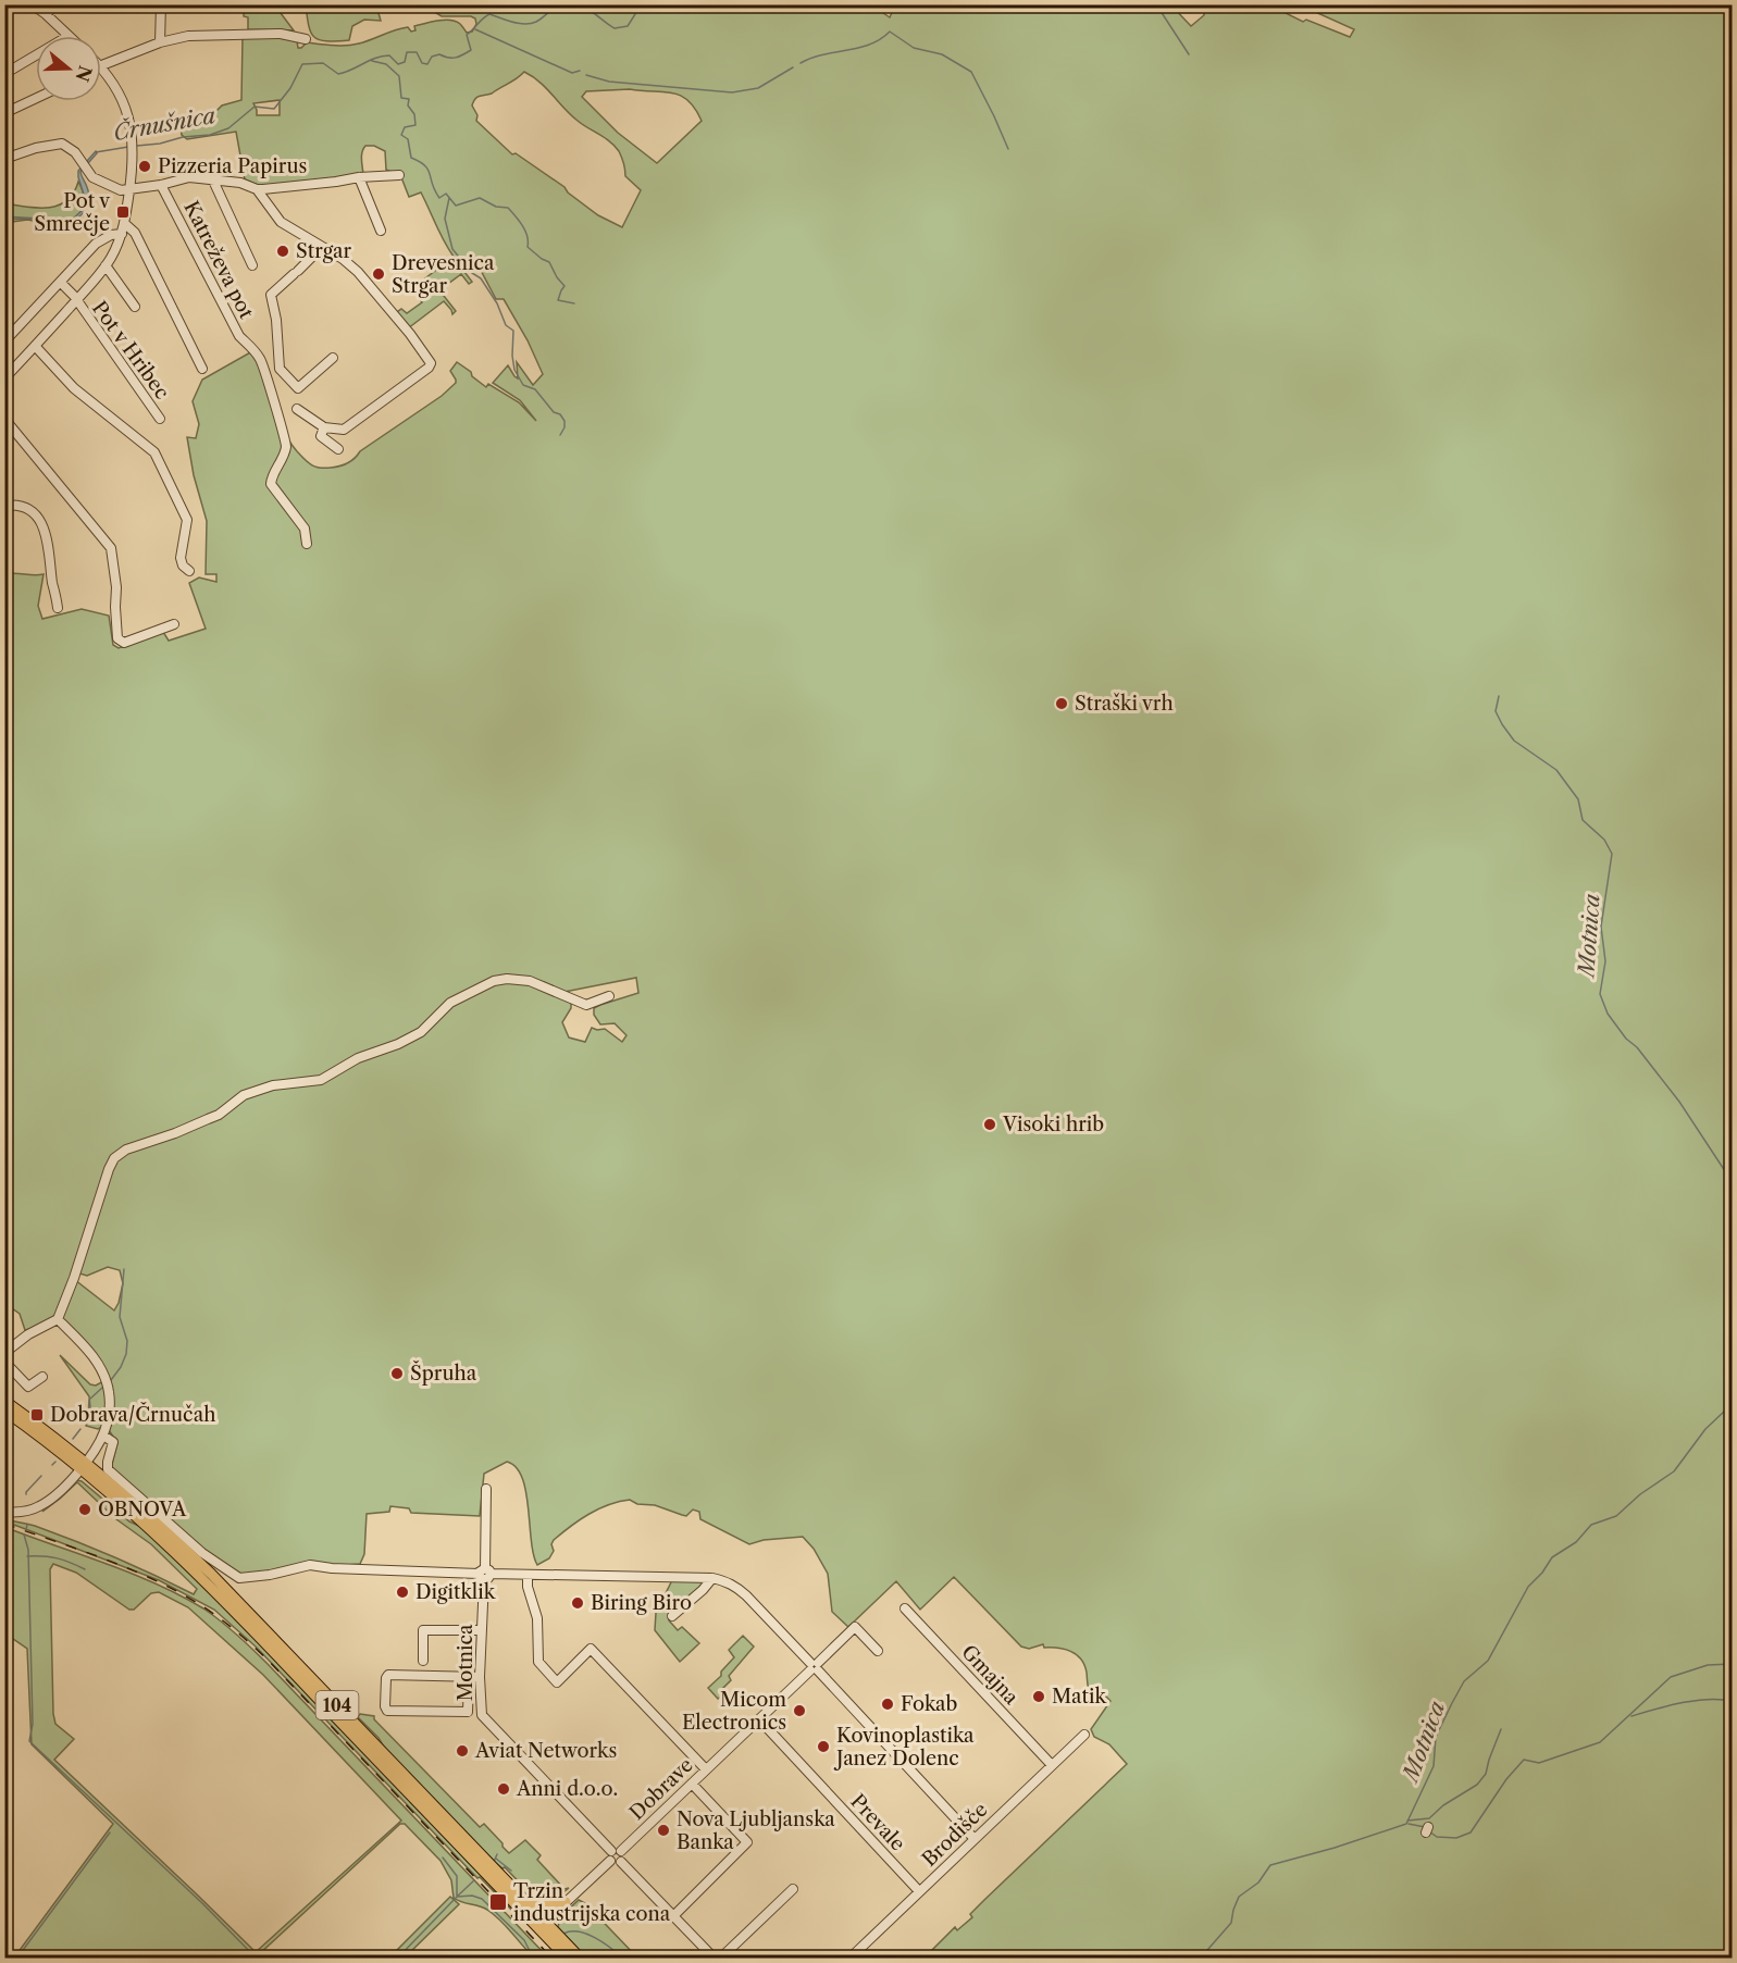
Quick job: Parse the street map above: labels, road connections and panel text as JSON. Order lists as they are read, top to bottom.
{
  "streets": {
    "main road": ["104"],
    "street": [
      "Katreževa pot",
      "Pot v Hribec",
      "Motnica",
      "Gmajna",
      "Dobrave",
      "Prevale",
      "Brodišče"
    ]
  },
  "crossings": [
    ["Motnica", "Dobrave"],
    ["Gmajna", "Brodišče"],
    ["Dobrave", "Prevale"],
    ["Prevale", "Brodišče"]
  ],
  "water": ["Črnušnica", "Motnica"],
  "places": {
    "other": [
      "Pizzeria Papirus",
      "Strgar",
      "Drevesnica Strgar",
      "Straški vrh",
      "Visoki hrib",
      "Špruha",
      "OBNOVA",
      "Digitklik",
      "Biring Biro",
      "Matik",
      "Fokab",
      "Micom Electronics",
      "Kovinoplastika Janez Dolenc",
      "Aviat Networks",
      "Anni d.o.o.",
      "Nova Ljubljanska Banka"
    ],
    "transit": ["Pot v Smrečje", "Dobrava/Črnučah", "Trzin industrijska cona"]
  },
  "north": "right"
}
